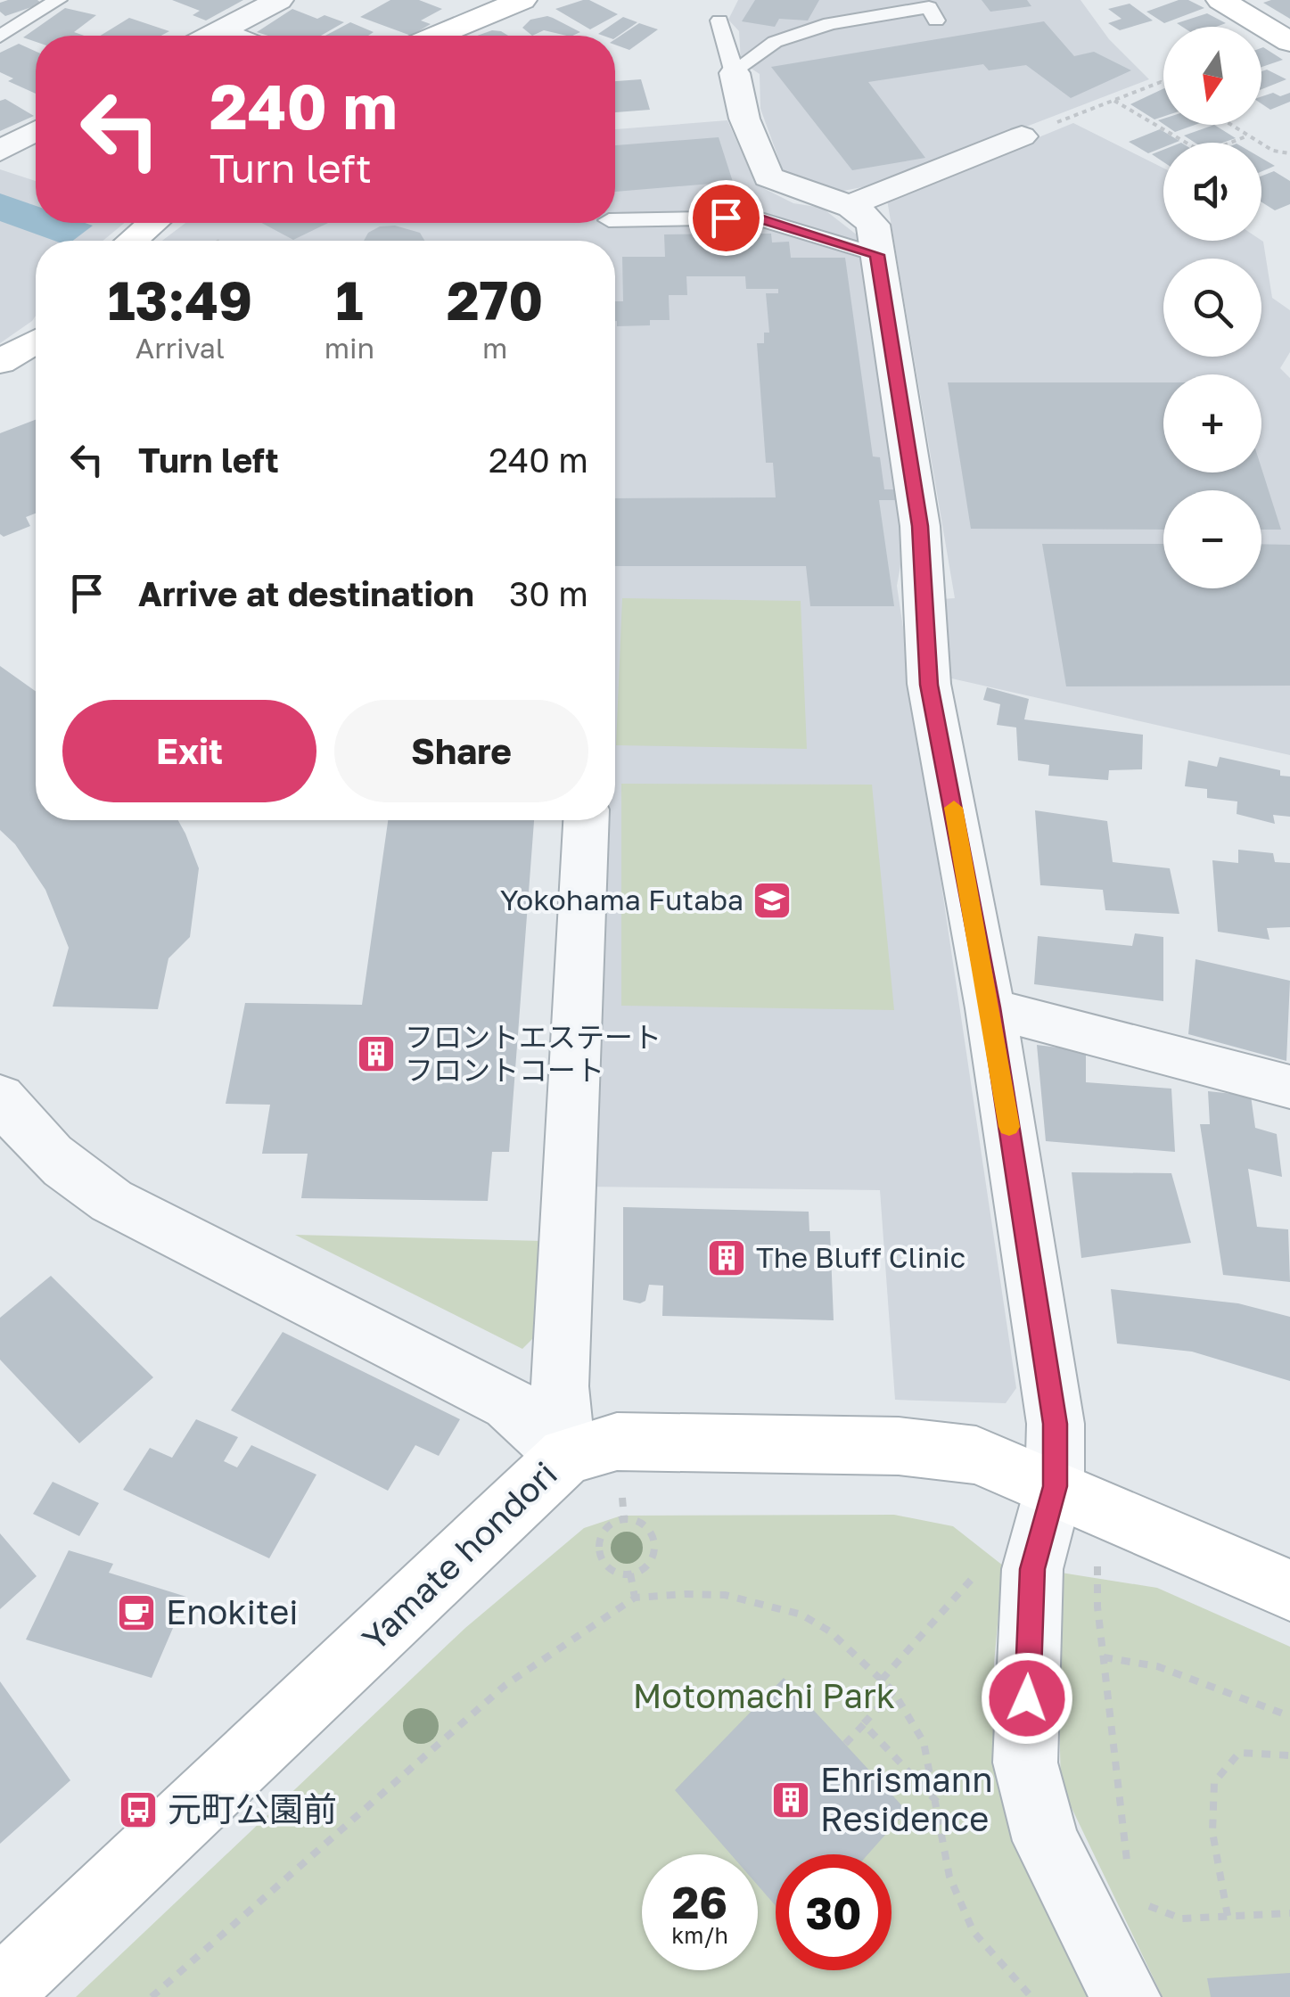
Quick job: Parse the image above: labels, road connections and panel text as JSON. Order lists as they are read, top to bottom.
{
  "streets": {
    "street": ["Yamate hondori"]
  },
  "parks": ["Motomachi Park"],
  "places": {
    "school or university": ["Yokohama Futaba"],
    "building": ["フロントエステート フロントコート", "The Bluff Clinic", "Ehrismann Residence"],
    "cafe": ["Enokitei"],
    "bus stop": ["元町公園前"]
  },
  "north": "bottom",
  "page": {
    "map_buttons": ["+", "−"],
    "turn": ["240 m", "Turn left"],
    "eta": [
      "13:49",
      "Arrival",
      "1",
      "min",
      "270",
      "m"
    ],
    "list": [
      {
        "name": "Turn left",
        "value": "240 m"
      },
      {
        "name": "Arrive at destination",
        "value": "30 m"
      }
    ],
    "buttons": ["Exit", "Share"],
    "speed": "26 km/h",
    "limit": "30"
  }
}
